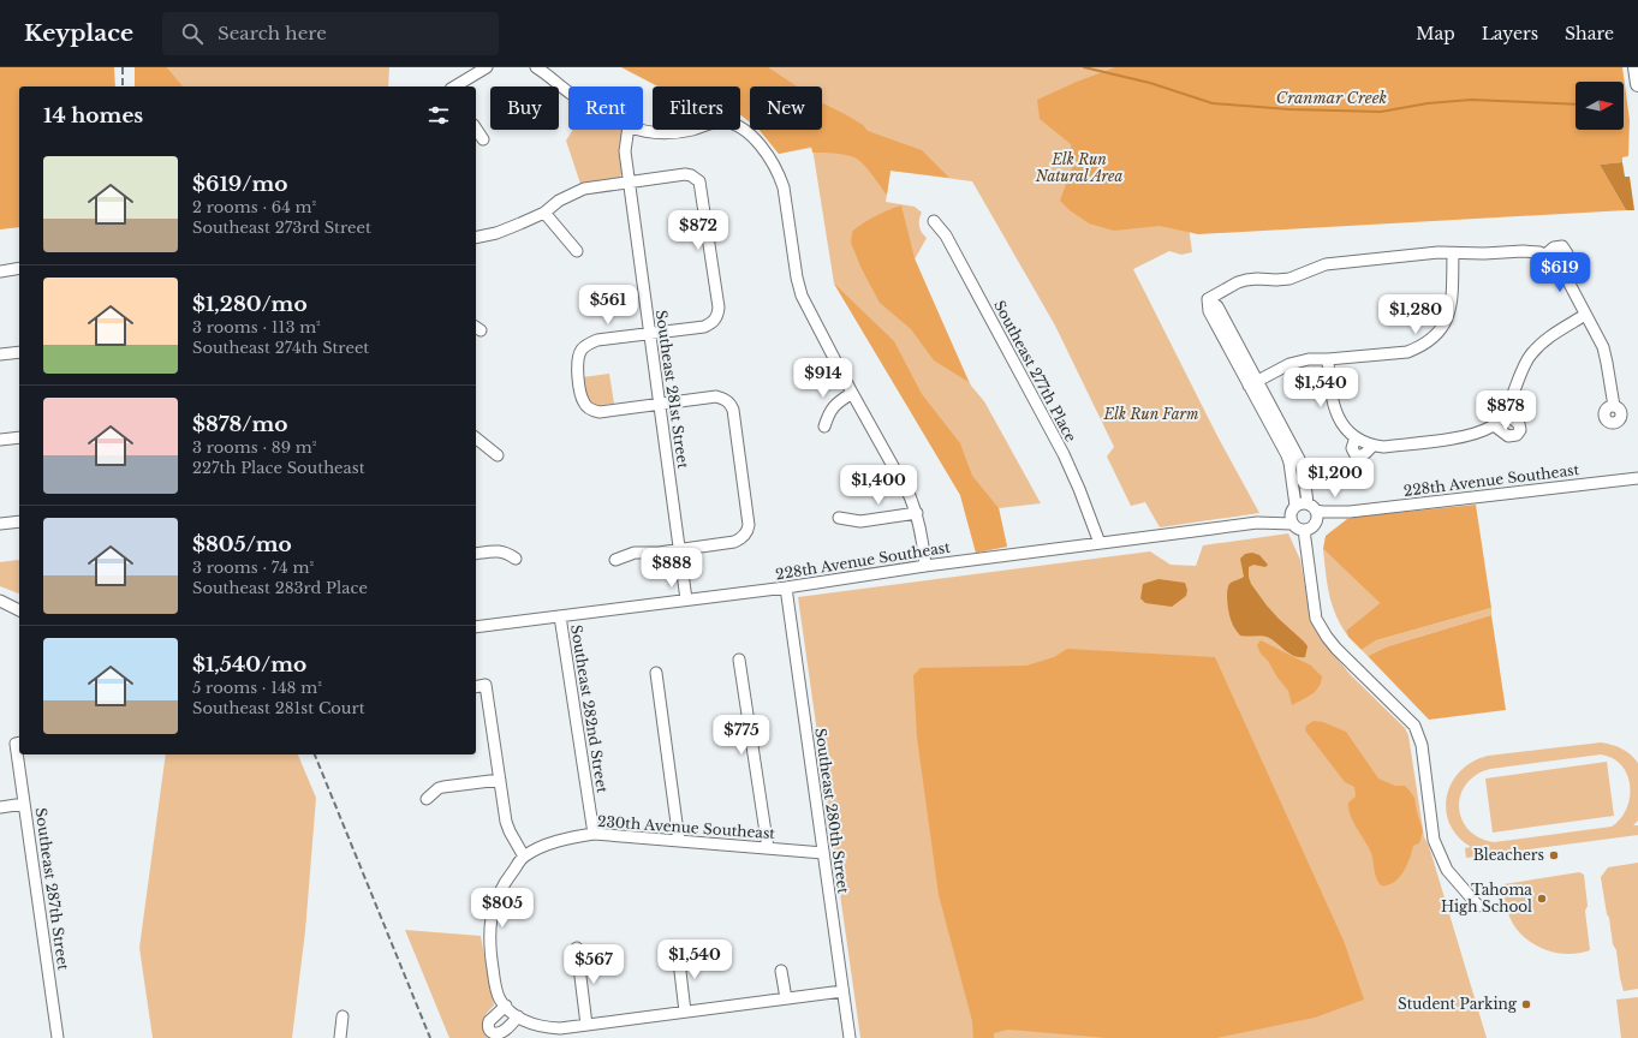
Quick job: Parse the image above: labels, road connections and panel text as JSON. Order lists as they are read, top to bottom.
{
  "streets": {
    "street": [
      "Southeast 277th Place",
      "Southeast 281st Street",
      "228th Avenue Southeast",
      "Southeast 282nd Street",
      "Southeast 280th Street",
      "230th Avenue Southeast",
      "Southeast 287th Street"
    ]
  },
  "crossings": [
    ["Southeast 277th Place", "228th Avenue Southeast"],
    ["Southeast 281st Street", "228th Avenue Southeast"],
    ["228th Avenue Southeast", "Southeast 282nd Street"],
    ["228th Avenue Southeast", "Southeast 280th Street"],
    ["Southeast 282nd Street", "230th Avenue Southeast"],
    ["Southeast 280th Street", "230th Avenue Southeast"]
  ],
  "water": ["Cranmar Creek"],
  "parks": ["Elk Run Natural Area", "Elk Run Farm"],
  "places": ["Bleachers", "Tahoma High School", "Student Parking"],
  "north": "right",
  "page": {
    "header": "Keyplace",
    "search": "Search here",
    "nav": ["Map", "Layers", "Share"],
    "chip": [
      "Buy",
      "Rent",
      "Filters",
      "New"
    ],
    "heading": "14 homes",
    "list": [
      {
        "name": "$619/mo",
        "note": "2 rooms · 64 m² · Southeast 273rd Street"
      },
      {
        "name": "$1,280/mo",
        "note": "3 rooms · 113 m² · Southeast 274th Street"
      },
      {
        "name": "$878/mo",
        "note": "3 rooms · 89 m² · 227th Place Southeast"
      },
      {
        "name": "$805/mo",
        "note": "3 rooms · 74 m² · Southeast 283rd Place"
      },
      {
        "name": "$1,540/mo",
        "note": "5 rooms · 148 m² · Southeast 281st Court"
      }
    ],
    "price": [
      "$872",
      "$619",
      "$561",
      "$1,280",
      "$914",
      "$1,540",
      "$878",
      "$1,200",
      "$1,400",
      "$888",
      "$775",
      "$805",
      "$1,540",
      "$567"
    ]
  }
}
